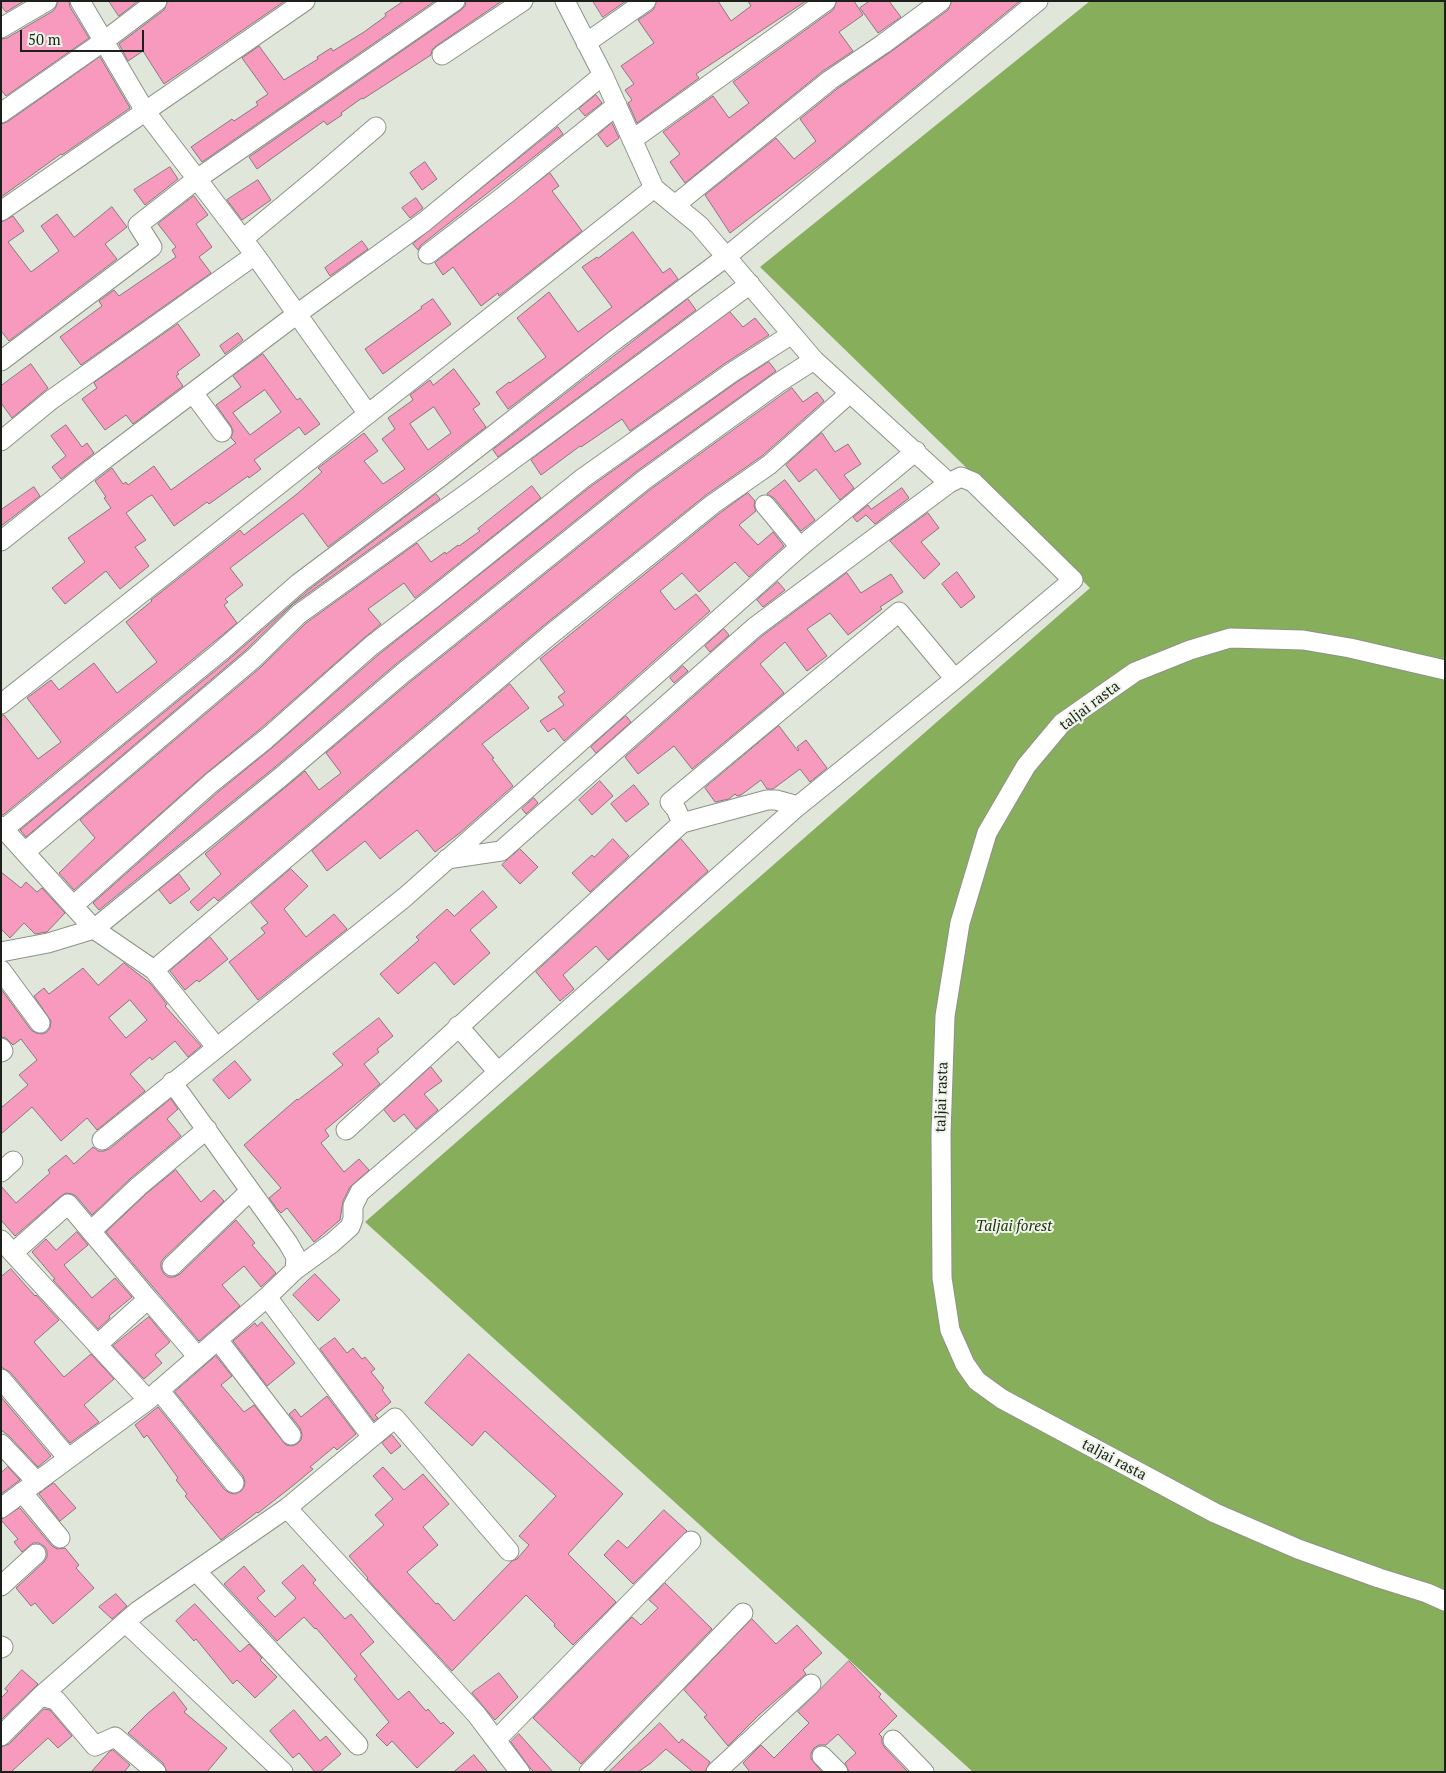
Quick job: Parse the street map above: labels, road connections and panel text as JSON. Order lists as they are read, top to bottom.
{
  "streets": {
    "street": ["taljai rasta"]
  },
  "parks": ["Taljai forest"],
  "scale_bar": "50 m"
}
